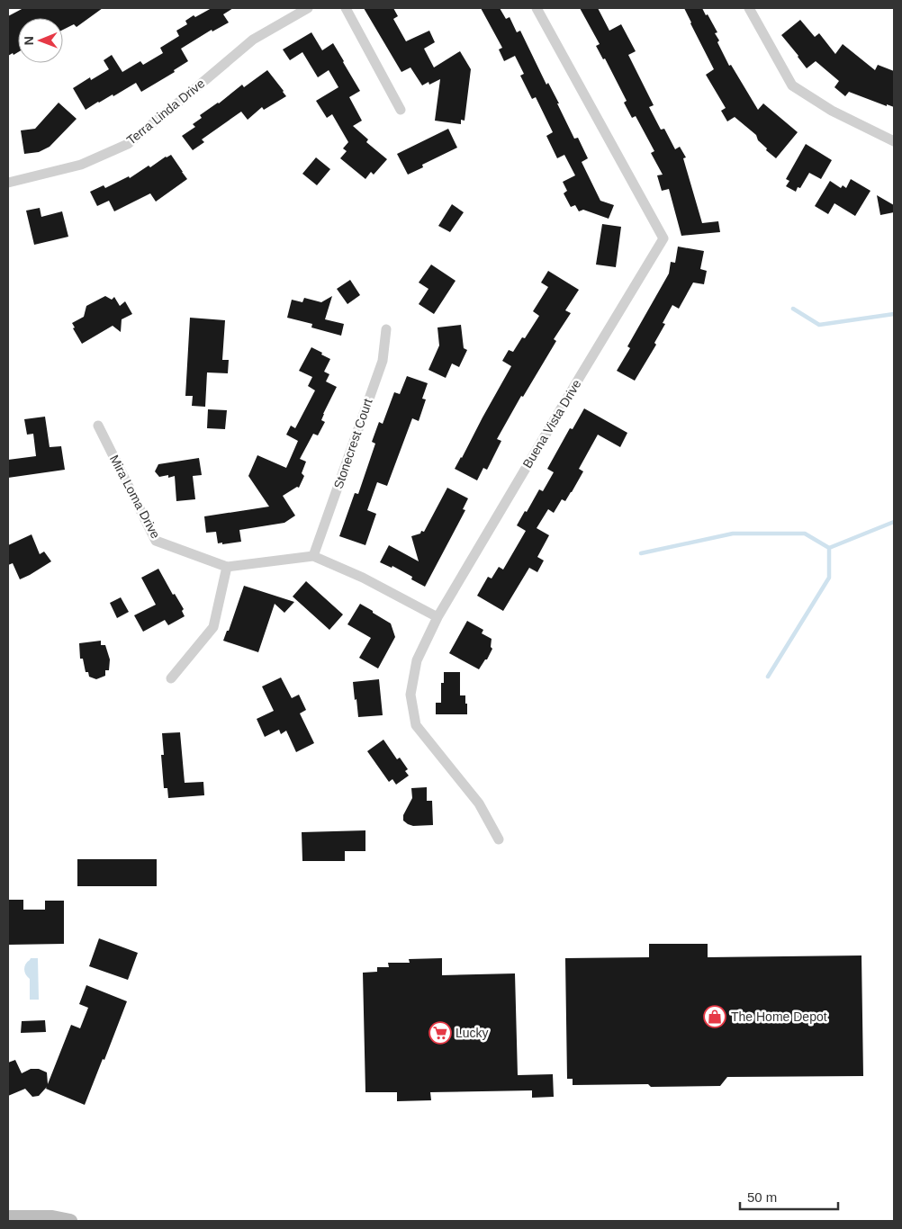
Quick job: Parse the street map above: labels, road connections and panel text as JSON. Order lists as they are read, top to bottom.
{
  "streets": {
    "street": [
      "Terra Linda Drive",
      "Buena Vista Drive",
      "Stonecrest Court",
      "Mira Loma Drive"
    ]
  },
  "crossings": [
    ["Stonecrest Court", "Mira Loma Drive"]
  ],
  "places": {
    "shop": ["The Home Depot"],
    "supermarket": ["Lucky"]
  },
  "scale_bar": "50 m",
  "north": "left"
}
